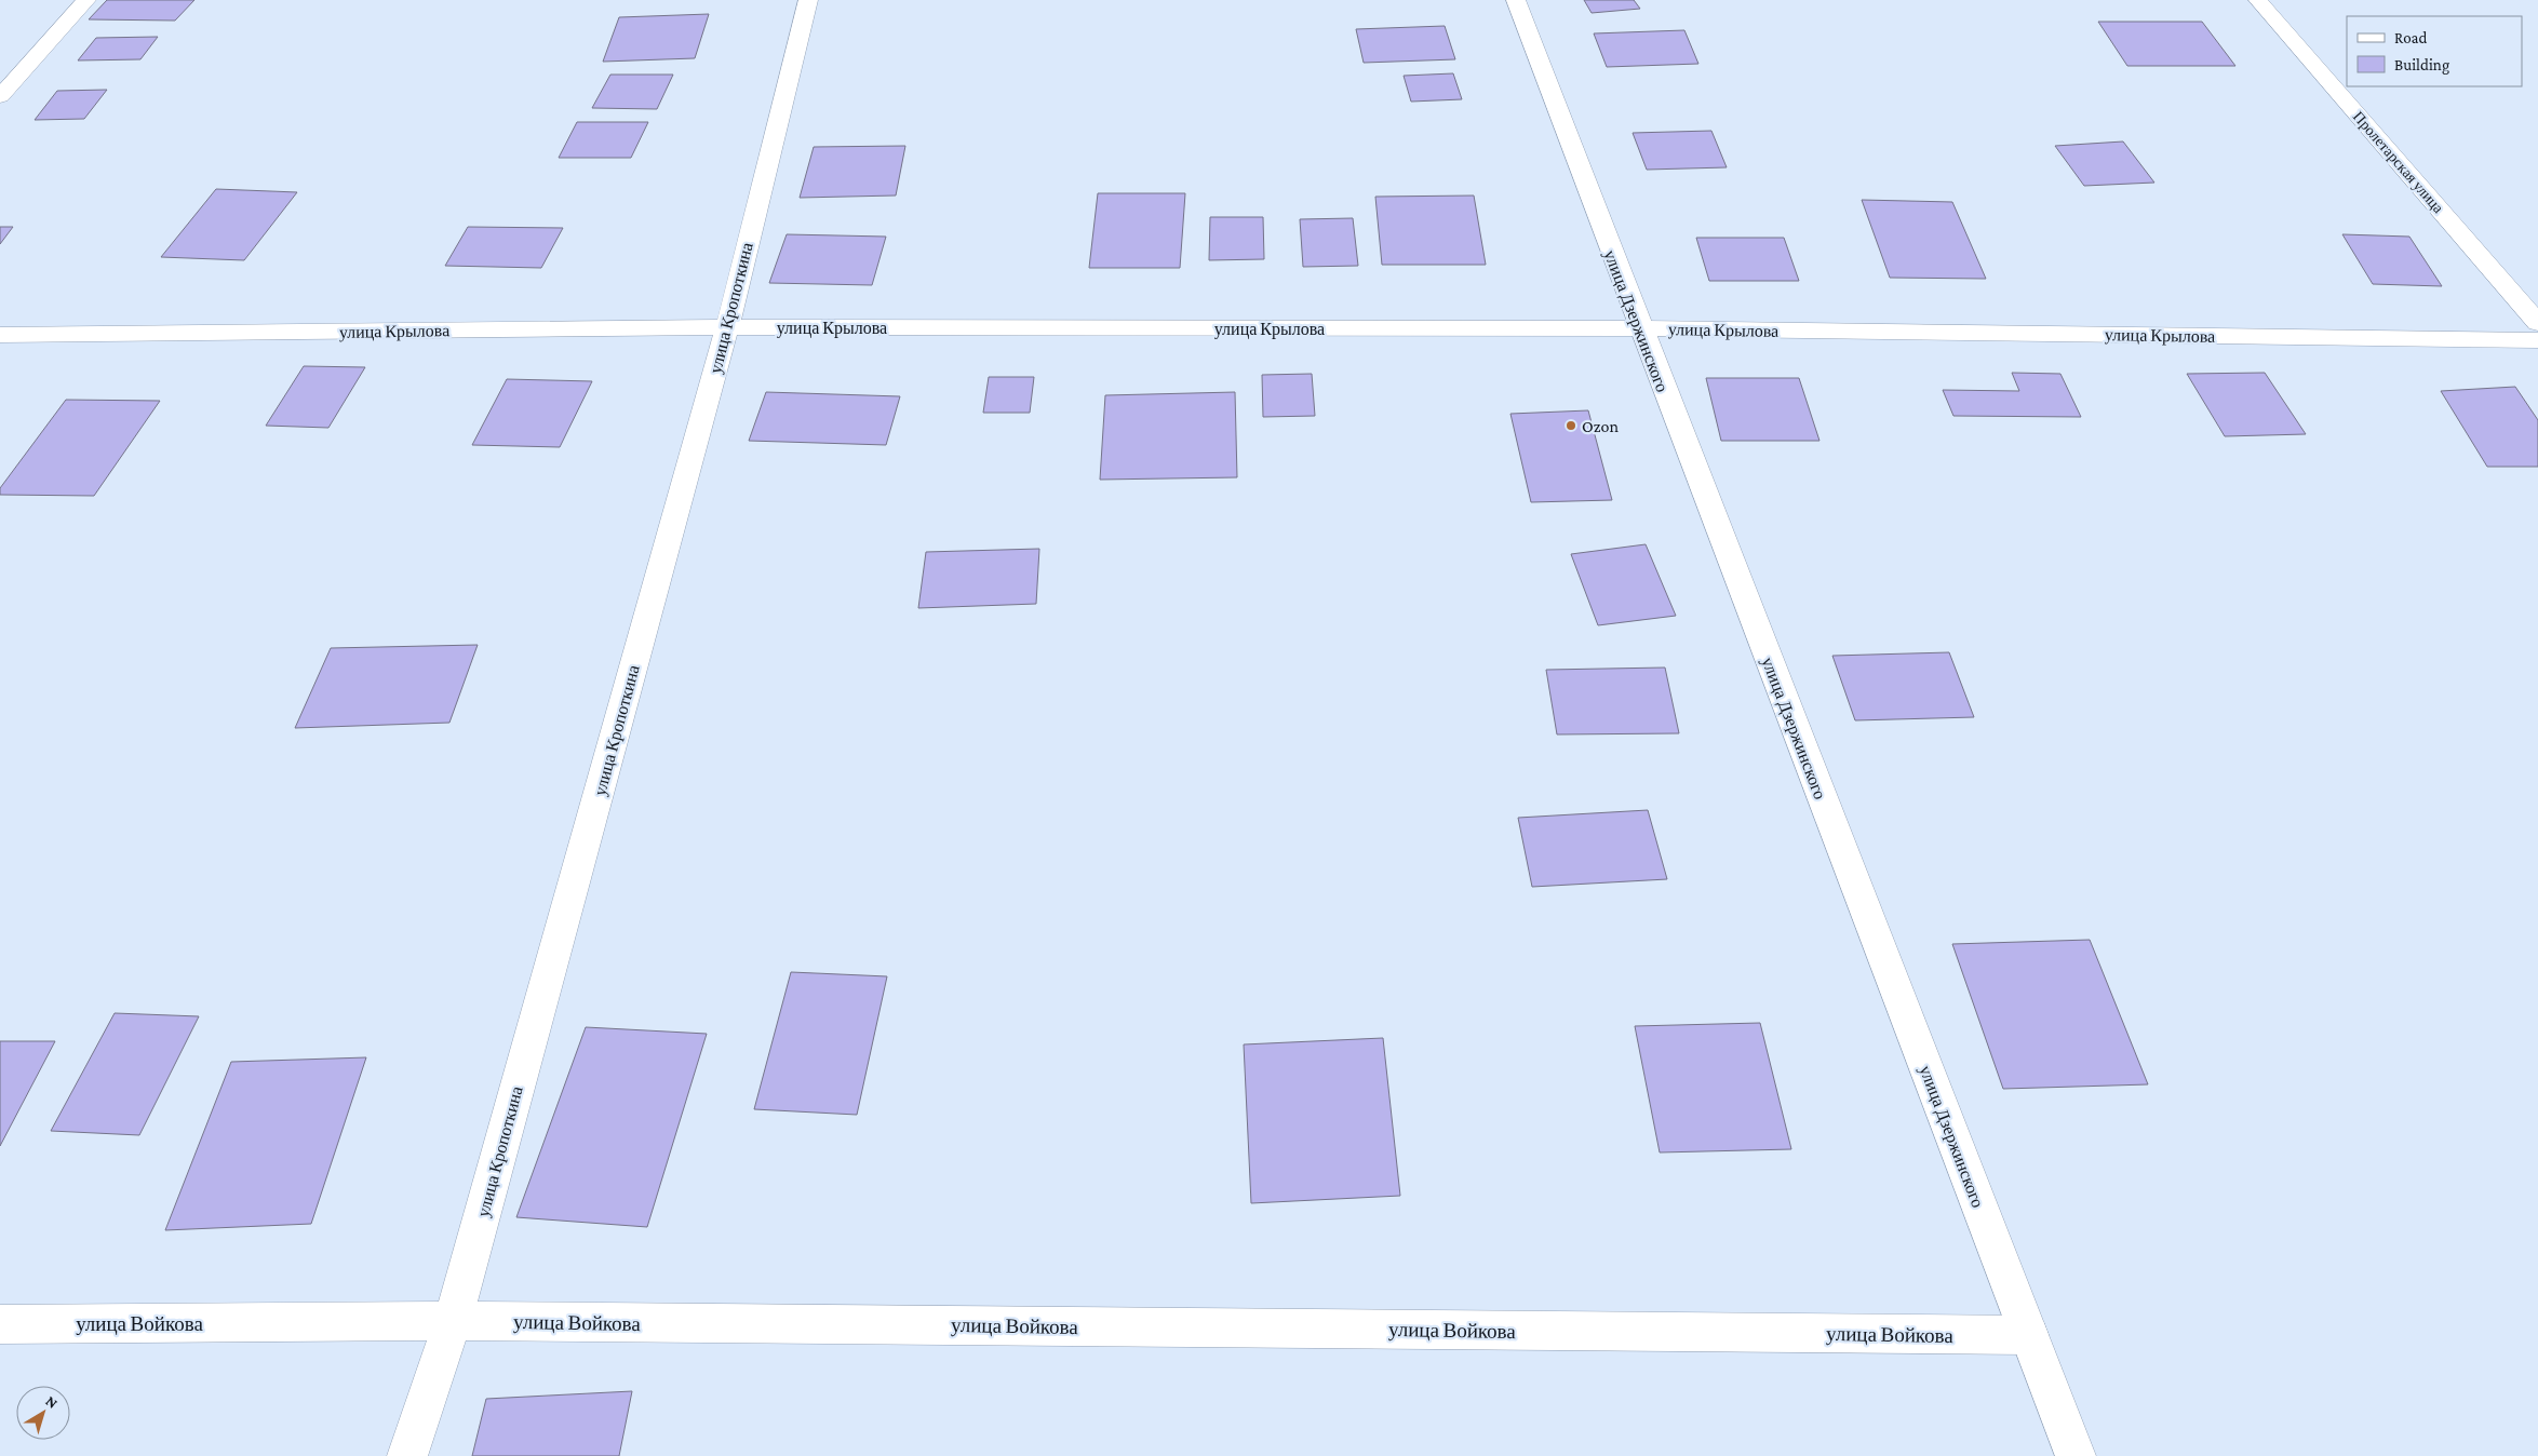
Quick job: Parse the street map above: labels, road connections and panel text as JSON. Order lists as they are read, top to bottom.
{
  "streets": {
    "street": [
      "Пролетарская улица",
      "улица Кропоткина",
      "улица Дзержинского",
      "улица Крылова",
      "улица Войкова"
    ]
  },
  "crossings": [
    ["улица Кропоткина", "улица Крылова"],
    ["улица Кропоткина", "улица Войкова"],
    ["улица Дзержинского", "улица Крылова"],
    ["улица Дзержинского", "улица Войкова"]
  ],
  "places": ["Ozon"],
  "legend": ["Road", "Building"],
  "north": "top right"
}
